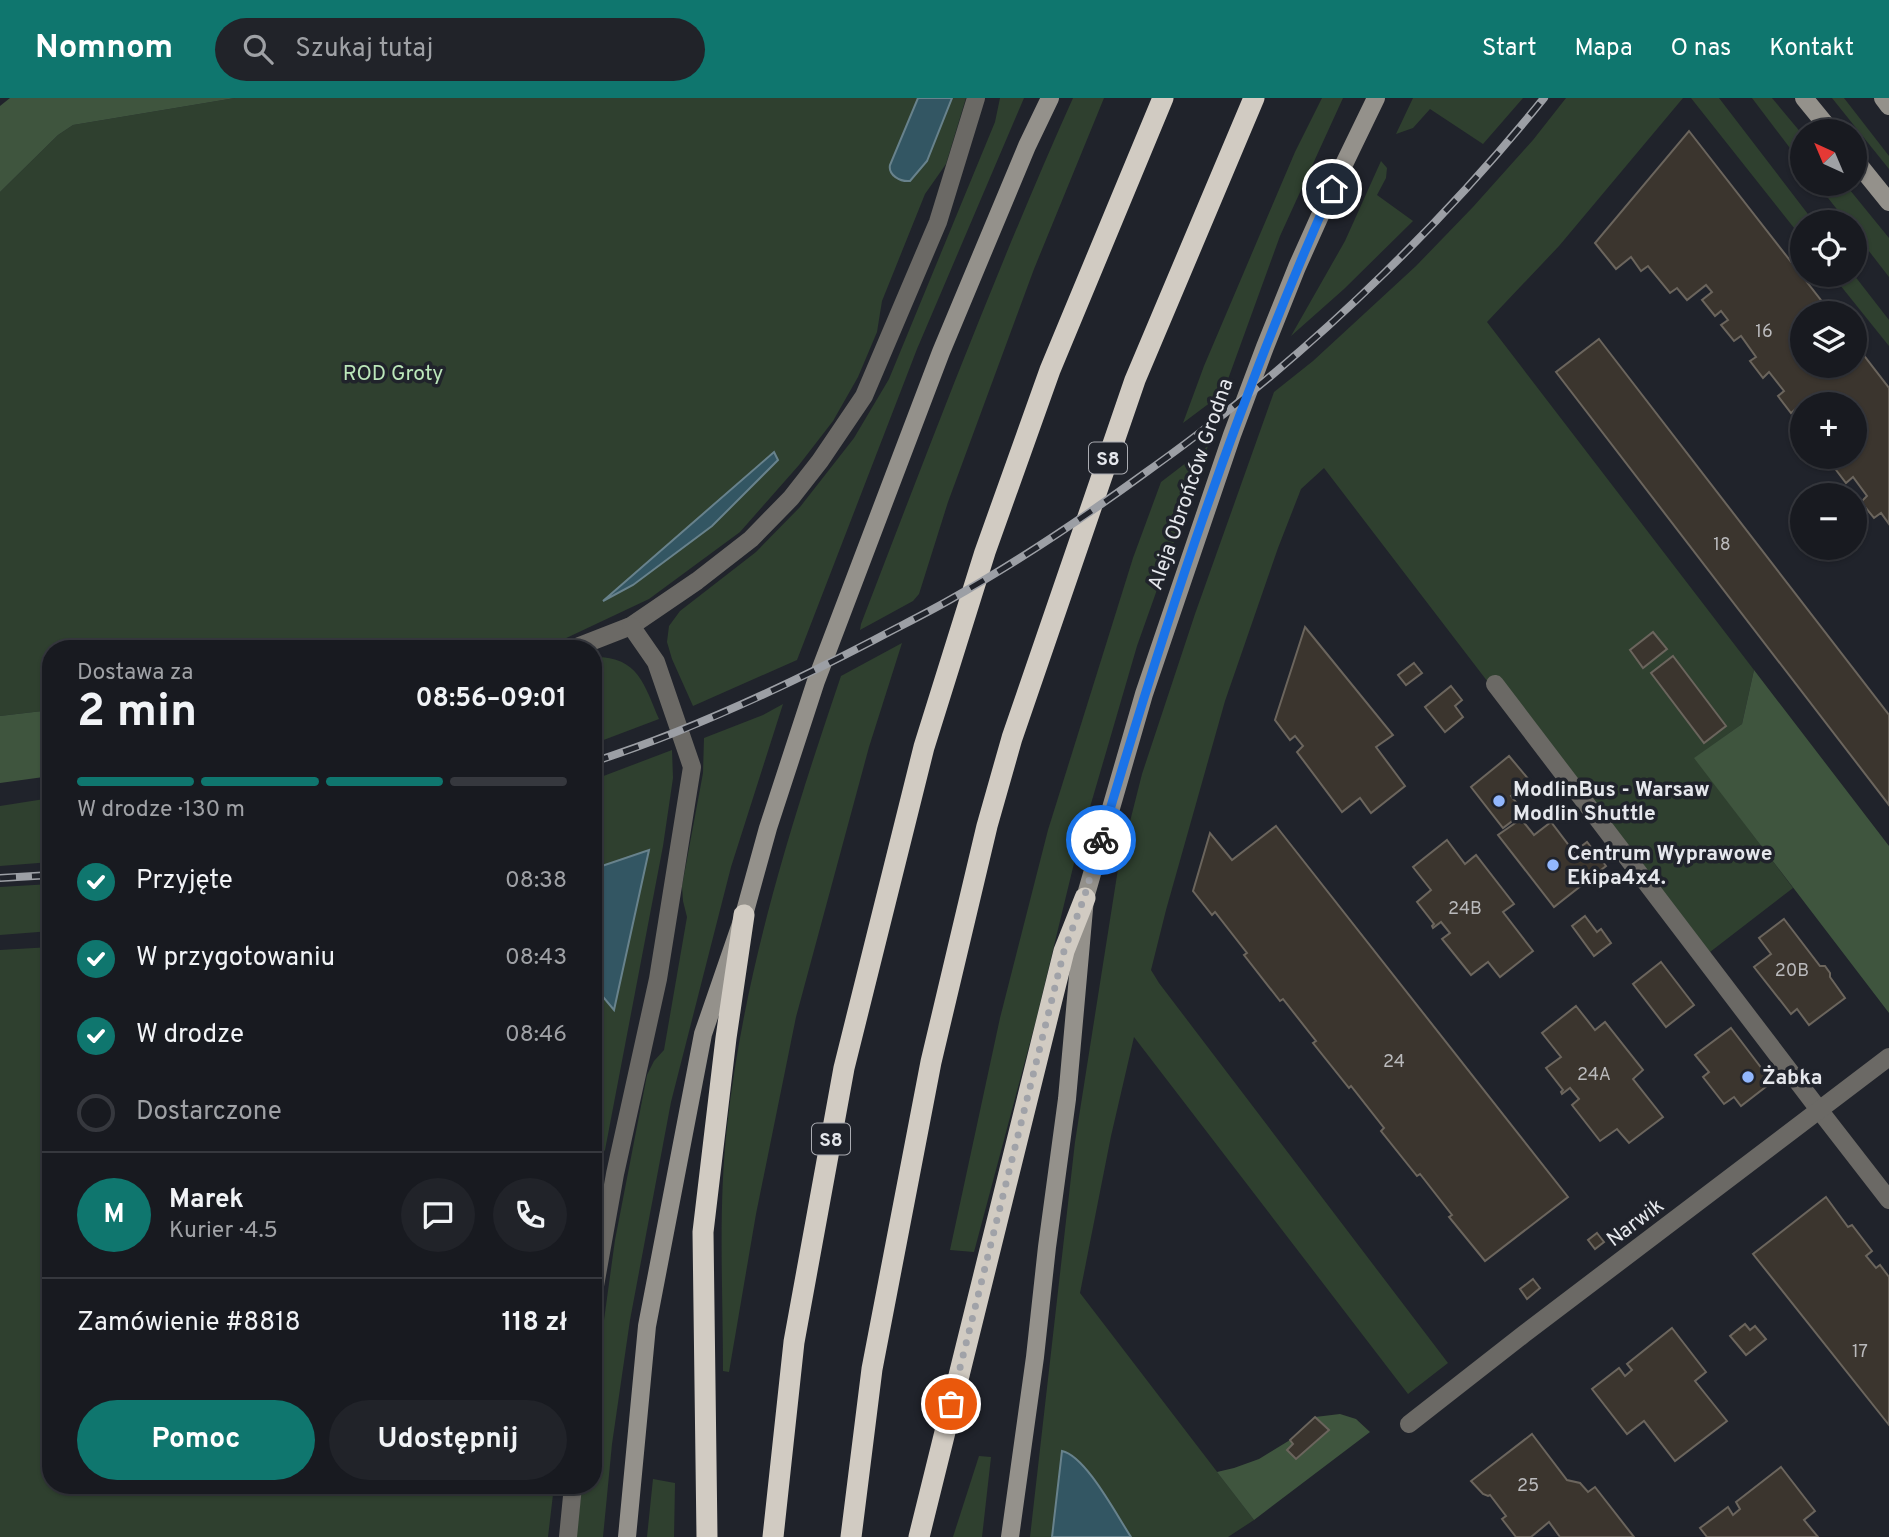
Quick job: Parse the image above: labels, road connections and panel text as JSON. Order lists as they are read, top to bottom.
{
  "streets": {
    "highway": ["S8"],
    "main road": ["Aleja Obrońców Grodna"],
    "street": ["Narwik"]
  },
  "parks": ["ROD Groty"],
  "places": ["ModlinBus - Warsaw Modlin Shuttle", "Centrum Wyprawowe Ekipa4x4.", "Żabka"],
  "house_numbers": [
    "16",
    "18",
    "24B",
    "20B",
    "24",
    "24A",
    "17",
    "25"
  ],
  "north": "top left",
  "page": {
    "header": "Nomnom",
    "search": "Szukaj tutaj",
    "nav": [
      "Start",
      "Mapa",
      "O nas",
      "Kontakt"
    ],
    "map_buttons": ["+", "−"],
    "heading": ["2 min", "Dostawa za", "08:56–09:01"],
    "panel": [
      "Marek",
      "Kurier · 4.5",
      "Zamówienie #8818",
      "118 zł"
    ],
    "bar": "W drodze · 130 m",
    "list": [
      ["Przyjęte", "08:38"],
      ["W przygotowaniu", "08:43"],
      ["W drodze", "08:46"],
      "Dostarczone"
    ],
    "round": "M",
    "buttons": ["Pomoc", "Udostępnij"]
  }
}
